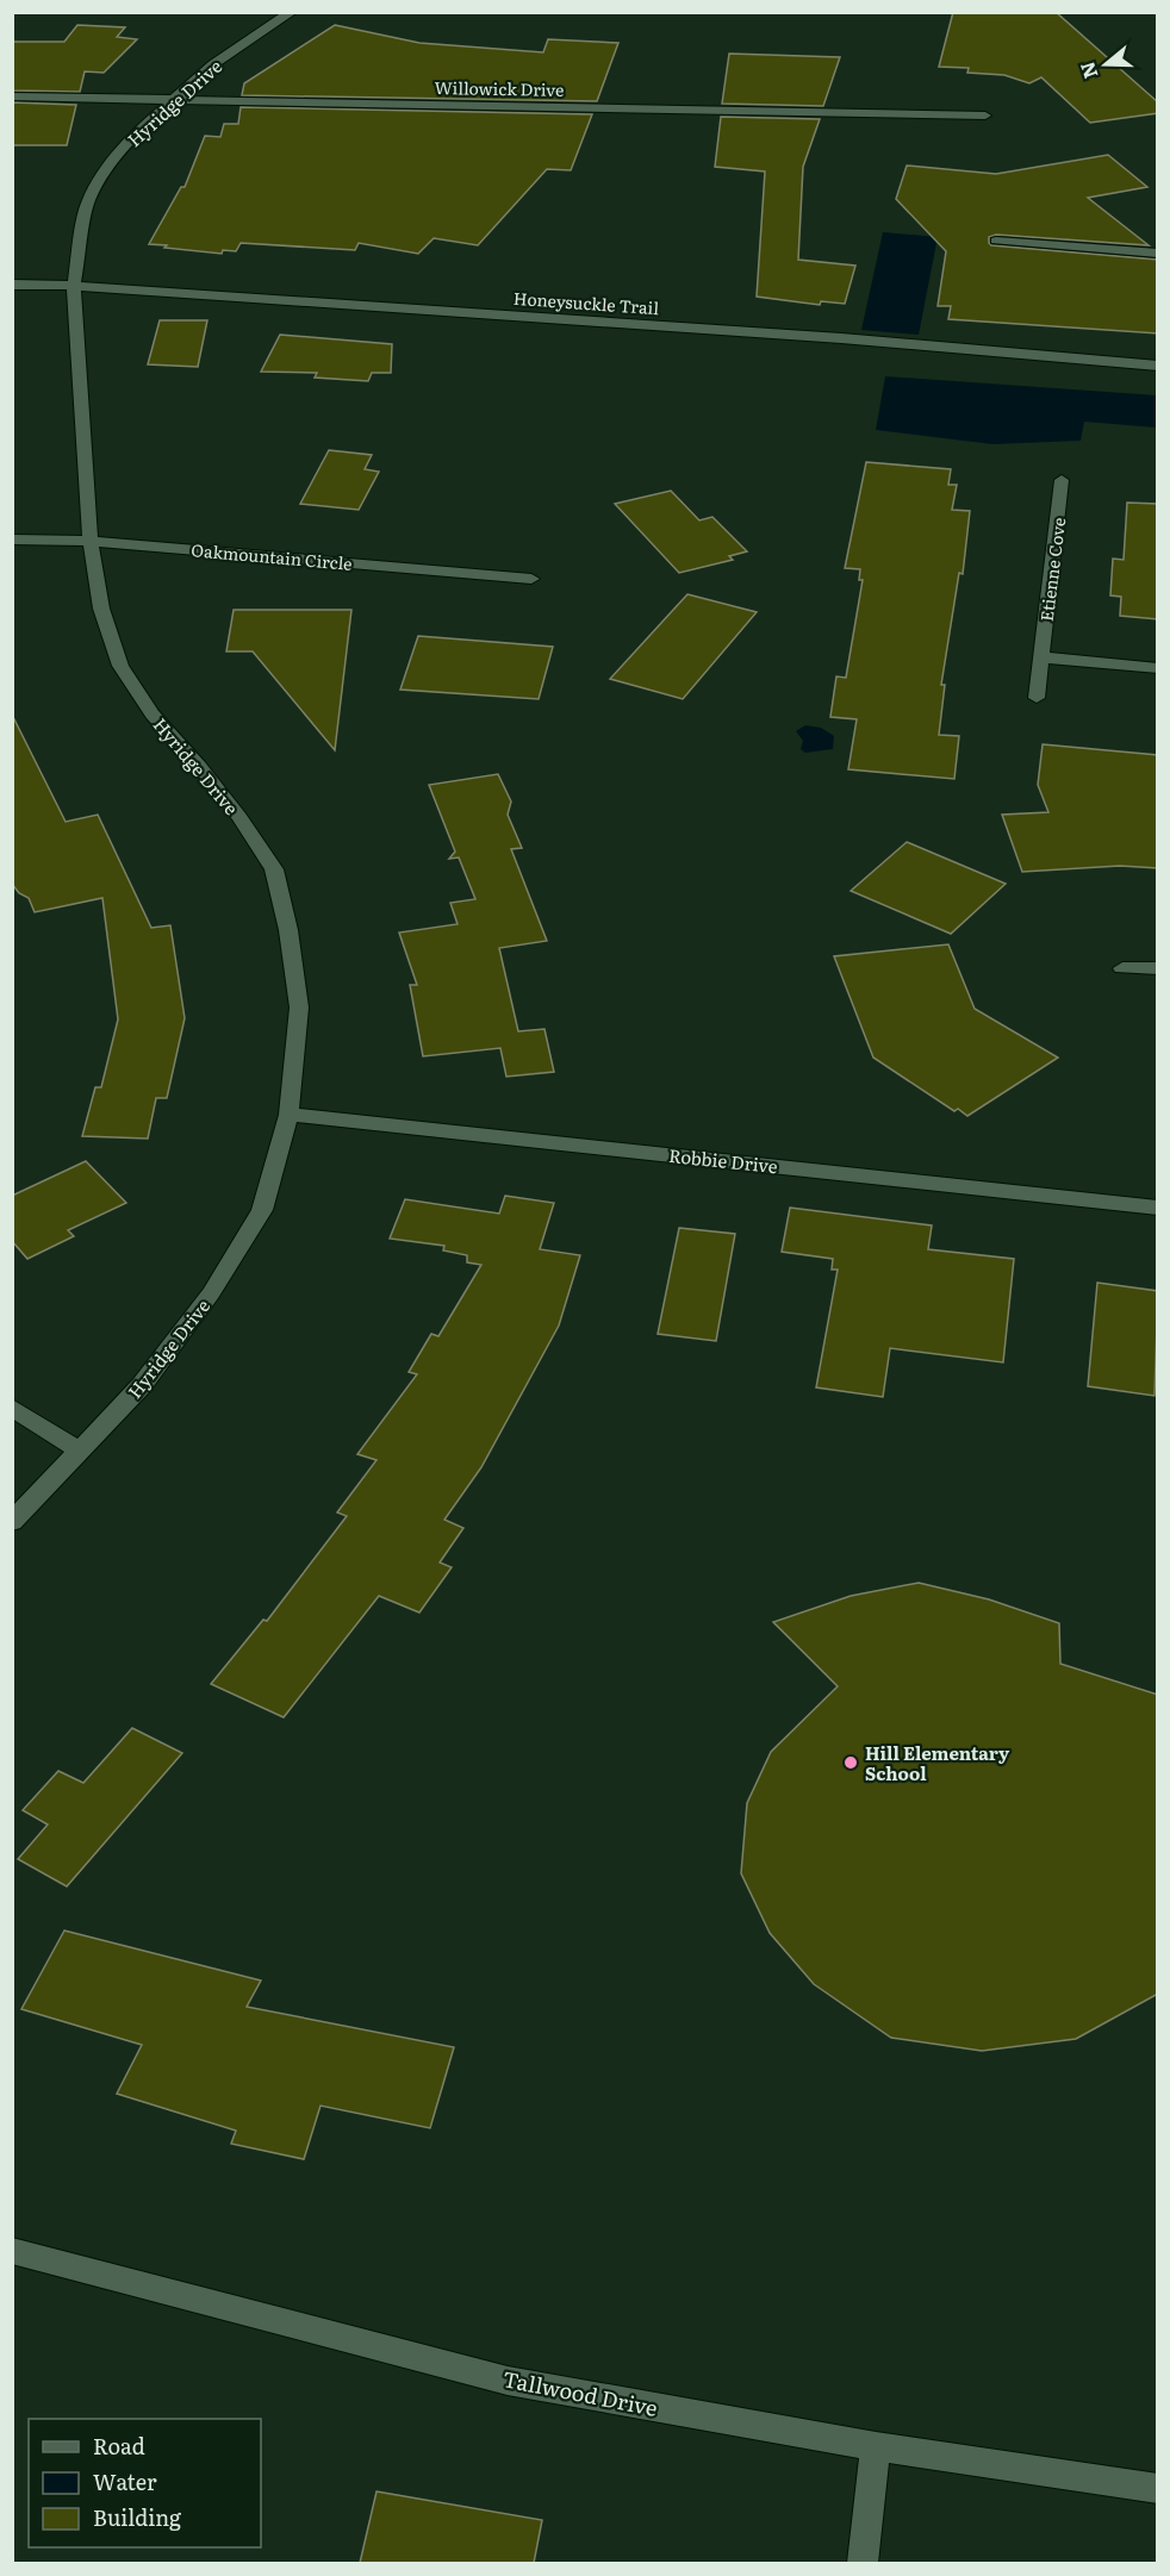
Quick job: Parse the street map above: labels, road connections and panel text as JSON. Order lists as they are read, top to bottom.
{
  "streets": {
    "street": [
      "Willowick Drive",
      "Hyridge Drive",
      "Honeysuckle Trail",
      "Oakmountain Circle",
      "Etienne Cove",
      "Robbie Drive",
      "Tallwood Drive"
    ]
  },
  "crossings": [
    ["Willowick Drive", "Hyridge Drive"],
    ["Hyridge Drive", "Honeysuckle Trail"],
    ["Hyridge Drive", "Oakmountain Circle"],
    ["Hyridge Drive", "Robbie Drive"]
  ],
  "places": ["Hill Elementary School"],
  "legend": ["Road", "Water", "Building"],
  "north": "left"
}
